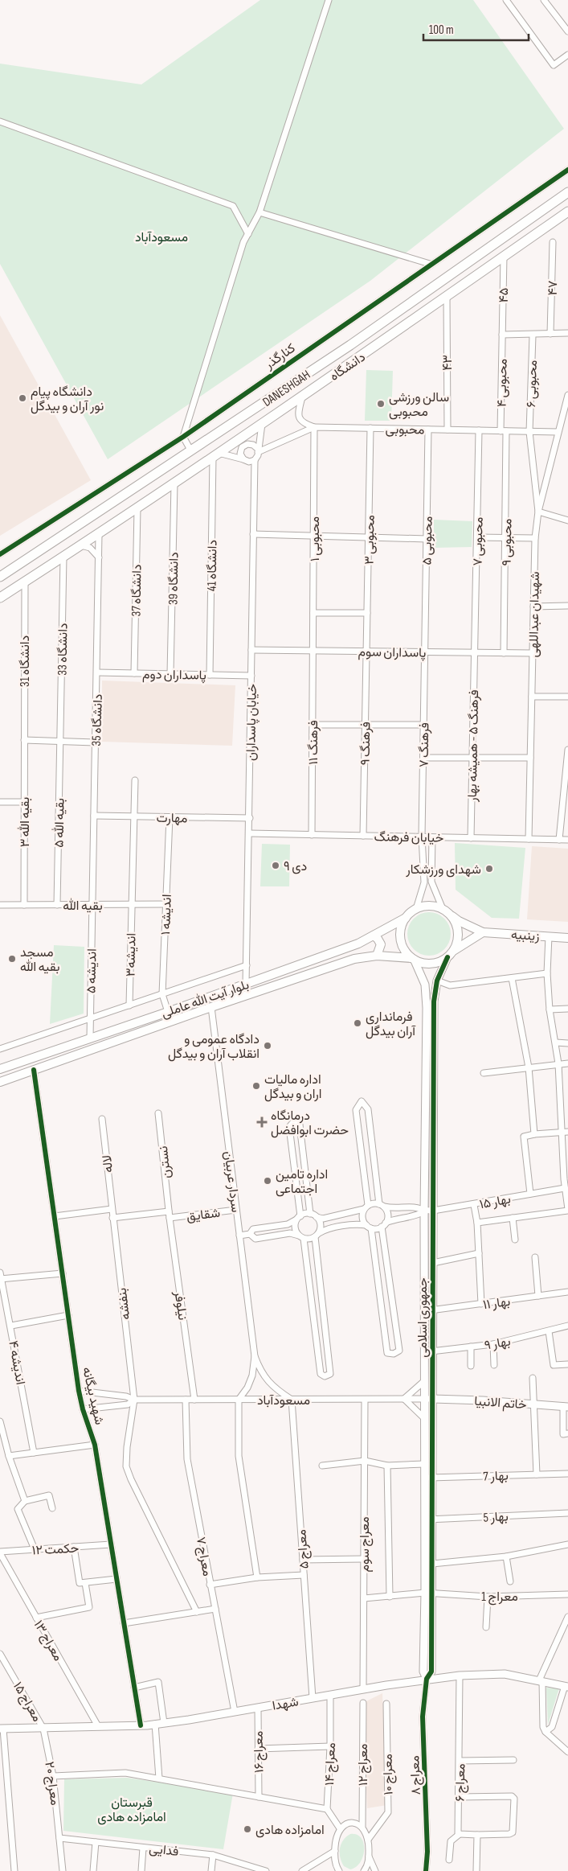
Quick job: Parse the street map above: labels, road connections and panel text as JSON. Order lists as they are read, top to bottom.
{
  "streets": {
    "main road": [
      "دانشگاه",
      "DANESHGAH",
      "زینبیه",
      "بلوار آیت‌ الله عاملی"
    ],
    "street": [
      "۴۷",
      "۴۵",
      "کنارگذر",
      "۴۳",
      "محبوبی ۴",
      "محبوبی ۶",
      "محبوبی",
      "محبوبی ۱",
      "محبوبی ۳",
      "محبوبی ۵",
      "محبوبی ۷",
      "محبوبی ۹",
      "دانشگاه 41",
      "دانشگاه 39",
      "دانشگاه 37",
      "شهیدان عبداللهی",
      "دانشگاه 33",
      "پاسداران سوم",
      "دانشگاه 31",
      "پاسداران دوم",
      "دانشگاه 35",
      "خیابان پاسداران",
      "فرهنگ ۱۱",
      "فرهنگ ۹",
      "فرهنگ ۷",
      "فرهنگ ۵ - همیشه بهار",
      "مهارت",
      "بقیه الله ۳",
      "بقیه الله ۵",
      "خیابان فرهنگ",
      "بقیه الله",
      "اندیشه ۱",
      "اندیشه۳",
      "اندیشه ۵",
      "نسترن",
      "لاله",
      "سردار عربیان",
      "بهار ۱۵",
      "شقایق",
      "بهار ۱۱",
      "بنفشه",
      "نیلوفر",
      "جمهوری اسلامی",
      "بهار ۹",
      "اندیشه ۴",
      "شهید بیگانه",
      "مسعودآباد",
      "خاتم الانبیا",
      "بهار 7",
      "بهار 5",
      "معراج سوم",
      "حکمت ۱۲",
      "معراج ۵",
      "معراج ۷",
      "معراج 1",
      "معراج ۱۳",
      "معراج ۱۵",
      "شهدا",
      "معراج ۱۶",
      "معراج ۱۴",
      "معراج ۱۲",
      "معراج ۱۰",
      "معراج ۸",
      "معراج ۶",
      "معراج ۲۰",
      "فدایی"
    ]
  },
  "crossings": [
    ["۴۵", "دانشگاه"],
    ["۴۵", "محبوبی ۴"],
    ["۴۳", "دانشگاه"],
    ["۴۳", "محبوبی"],
    ["دانشگاه", "دانشگاه 41"],
    ["دانشگاه", "دانشگاه 39"],
    ["دانشگاه", "دانشگاه 37"],
    ["محبوبی ۴", "محبوبی"],
    ["محبوبی ۴", "محبوبی ۹"],
    ["محبوبی ۶", "محبوبی"],
    ["محبوبی ۶", "شهیدان عبداللهی"],
    ["محبوبی", "محبوبی ۱"],
    ["محبوبی", "محبوبی ۳"],
    ["محبوبی", "محبوبی ۵"],
    ["محبوبی", "محبوبی ۷"],
    ["محبوبی", "محبوبی ۹"],
    ["محبوبی", "شهیدان عبداللهی"],
    ["محبوبی", "خیابان پاسداران"],
    ["محبوبی ۱", "پاسداران سوم"],
    ["محبوبی ۱", "فرهنگ ۱۱"],
    ["محبوبی ۳", "پاسداران سوم"],
    ["محبوبی ۳", "فرهنگ ۹"],
    ["محبوبی ۵", "پاسداران سوم"],
    ["محبوبی ۵", "فرهنگ ۷"],
    ["محبوبی ۷", "پاسداران سوم"],
    ["محبوبی ۷", "فرهنگ ۵ - همیشه بهار"],
    ["محبوبی ۹", "پاسداران سوم"],
    ["دانشگاه 41", "پاسداران دوم"],
    ["دانشگاه 39", "پاسداران دوم"],
    ["دانشگاه 37", "پاسداران دوم"],
    ["شهیدان عبداللهی", "پاسداران سوم"],
    ["شهیدان عبداللهی", "خیابان فرهنگ"],
    ["دانشگاه 33", "بقیه الله ۵"],
    ["پاسداران سوم", "خیابان پاسداران"],
    ["پاسداران سوم", "فرهنگ ۱۱"],
    ["پاسداران سوم", "فرهنگ ۹"],
    ["پاسداران سوم", "فرهنگ ۷"],
    ["پاسداران سوم", "فرهنگ ۵ - همیشه بهار"],
    ["دانشگاه 31", "بقیه الله ۳"],
    ["پاسداران دوم", "دانشگاه 35"],
    ["پاسداران دوم", "خیابان پاسداران"],
    ["دانشگاه 35", "مهارت"],
    ["دانشگاه 35", "بقیه الله"],
    ["دانشگاه 35", "اندیشه ۵"],
    ["خیابان پاسداران", "مهارت"],
    ["خیابان پاسداران", "خیابان فرهنگ"],
    ["خیابان پاسداران", "بلوار آیت‌ الله عاملی"],
    ["فرهنگ ۱۱", "خیابان فرهنگ"],
    ["فرهنگ ۹", "خیابان فرهنگ"],
    ["فرهنگ ۷", "خیابان فرهنگ"],
    ["فرهنگ ۷", "زینبیه"],
    ["فرهنگ ۷", "بلوار آیت‌ الله عاملی"],
    ["فرهنگ ۷", "جمهوری اسلامی"],
    ["فرهنگ ۵ - همیشه بهار", "خیابان فرهنگ"],
    ["مهارت", "اندیشه ۱"],
    ["مهارت", "اندیشه۳"],
    ["بقیه الله ۳", "بقیه الله"],
    ["بقیه الله ۵", "بقیه الله"],
    ["بقیه الله", "اندیشه ۱"],
    ["بقیه الله", "اندیشه۳"],
    ["بقیه الله", "اندیشه ۵"],
    ["اندیشه ۱", "بلوار آیت‌ الله عاملی"],
    ["زینبیه", "بلوار آیت‌ الله عاملی"],
    ["زینبیه", "جمهوری اسلامی"],
    ["اندیشه ۵", "بلوار آیت‌ الله عاملی"],
    ["بلوار آیت‌ الله عاملی", "سردار عربیان"],
    ["بلوار آیت‌ الله عاملی", "جمهوری اسلامی"],
    ["بلوار آیت‌ الله عاملی", "شهید بیگانه"],
    ["نسترن", "شقایق"],
    ["نسترن", "نیلوفر"],
    ["لاله", "بنفشه"],
    ["سردار عربیان", "شقایق"],
    ["بهار ۱۵", "جمهوری اسلامی"],
    ["شقایق", "بنفشه"],
    ["شقایق", "نیلوفر"],
    ["بهار ۱۱", "جمهوری اسلامی"],
    ["بنفشه", "مسعودآباد"],
    ["نیلوفر", "مسعودآباد"],
    ["جمهوری اسلامی", "بهار ۹"],
    ["جمهوری اسلامی", "مسعودآباد"],
    ["جمهوری اسلامی", "خاتم الانبیا"],
    ["جمهوری اسلامی", "بهار 7"],
    ["جمهوری اسلامی", "بهار 5"],
    ["جمهوری اسلامی", "معراج 1"],
    ["جمهوری اسلامی", "شهدا"],
    ["جمهوری اسلامی", "معراج ۸"],
    ["شهید بیگانه", "مسعودآباد"],
    ["شهید بیگانه", "حکمت ۱۲"],
    ["شهید بیگانه", "شهدا"],
    ["مسعودآباد", "خاتم الانبیا"],
    ["مسعودآباد", "معراج سوم"],
    ["مسعودآباد", "معراج ۵"],
    ["مسعودآباد", "معراج ۷"],
    ["معراج سوم", "معراج 1"],
    ["معراج سوم", "شهدا"],
    ["حکمت ۱۲", "معراج ۱۳"],
    ["معراج ۵", "شهدا"],
    ["معراج ۷", "شهدا"],
    ["معراج ۱۳", "شهدا"],
    ["معراج ۱۵", "شهدا"],
    ["معراج ۱۵", "معراج ۲۰"],
    ["شهدا", "معراج ۱۶"],
    ["شهدا", "معراج ۱۴"],
    ["شهدا", "معراج ۸"],
    ["شهدا", "معراج ۶"],
    ["شهدا", "معراج ۲۰"],
    ["معراج ۲۰", "فدایی"]
  ],
  "parks": ["مسعودآباد", "قبرستان امامزاده هادی"],
  "places": {
    "other": [
      "دانشگاه پیام نور آران و بیدگل",
      "سالن ورزشی محبوبی",
      "۹ دی",
      "شهدای ورزشکار",
      "مسجد بقیه الله",
      "فرمانداری آران بیدگل",
      "دادگاه عمومی و انقلاب آران و بیدگل",
      "اداره مالیات اران و بیدگل",
      "اداره تامین اجتماعی",
      "امامزاده هادی"
    ],
    "health": ["درمانگاه حضرت ابوافضل"]
  },
  "scale_bar": "100 m"
}
